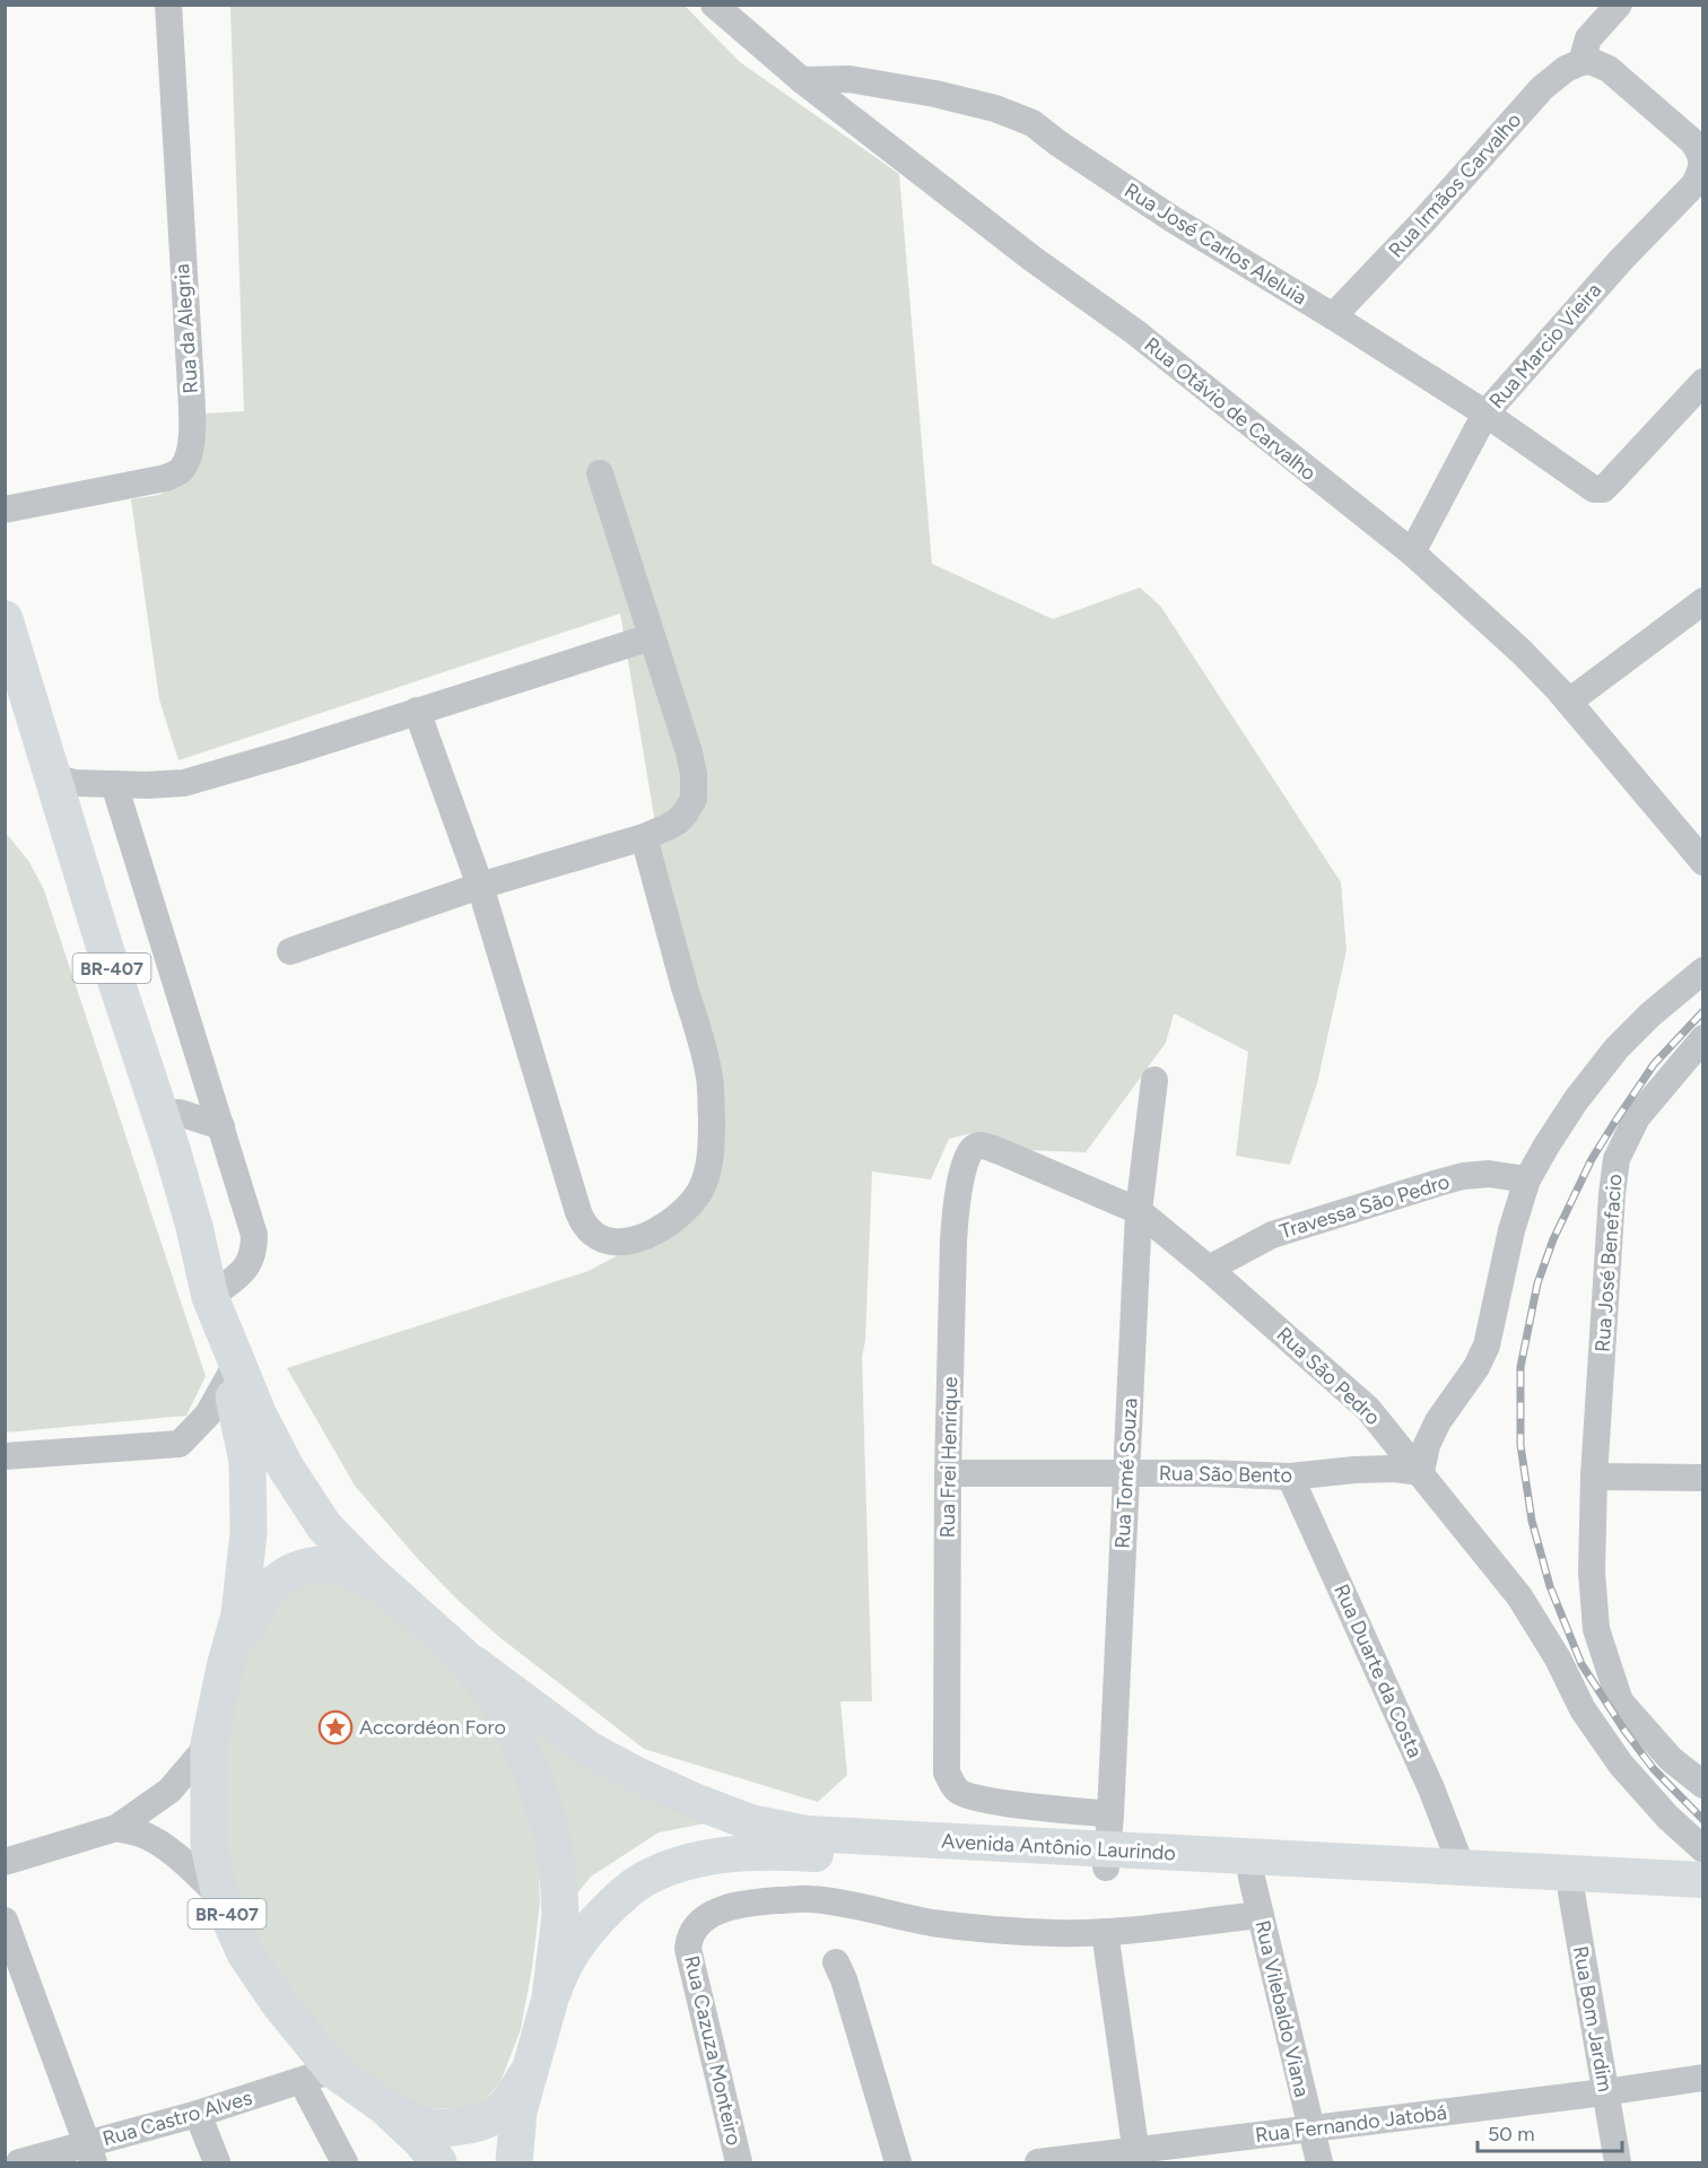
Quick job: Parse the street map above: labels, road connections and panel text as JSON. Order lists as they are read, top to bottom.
{
  "streets": {
    "highway": ["BR-407"],
    "main road": ["Avenida Antônio Laurindo"],
    "street": [
      "Rua Irmãos Carvalho",
      "Rua José Carlos Aleluia",
      "Rua da Alegria",
      "Rua Marcio Vieira",
      "Rua Otávio de Carvalho",
      "Travessa São Pedro",
      "Rua José Benefacio",
      "Rua São Pedro",
      "Rua Frei Henrique",
      "Rua Tomé Souza",
      "Rua São Bento",
      "Rua Duarte da Costa",
      "Rua Vilebaldo Viana",
      "Rua Bom Jardim",
      "Rua Cazuza Monteiro",
      "Rua Castro Alves",
      "Rua Fernando Jatobá"
    ]
  },
  "crossings": [
    ["Rua Irmãos Carvalho", "Rua José Carlos Aleluia"],
    ["Rua José Carlos Aleluia", "Rua Marcio Vieira"],
    ["Rua José Carlos Aleluia", "Rua Otávio de Carvalho"],
    ["Rua Marcio Vieira", "Rua Otávio de Carvalho"],
    ["BR-407", "Avenida Antônio Laurindo"],
    ["BR-407", "Rua Castro Alves"],
    ["Travessa São Pedro", "Rua São Pedro"],
    ["Rua São Pedro", "Rua Frei Henrique"],
    ["Rua São Pedro", "Rua Tomé Souza"],
    ["Rua São Pedro", "Rua São Bento"],
    ["Rua Frei Henrique", "Rua Tomé Souza"],
    ["Rua Frei Henrique", "Rua São Bento"],
    ["Rua Tomé Souza", "Rua São Bento"],
    ["Rua Tomé Souza", "Avenida Antônio Laurindo"],
    ["Rua São Bento", "Rua Duarte da Costa"],
    ["Rua Duarte da Costa", "Avenida Antônio Laurindo"],
    ["Avenida Antônio Laurindo", "Rua Vilebaldo Viana"],
    ["Avenida Antônio Laurindo", "Rua Bom Jardim"],
    ["Rua Vilebaldo Viana", "Rua Fernando Jatobá"],
    ["Rua Bom Jardim", "Rua Fernando Jatobá"]
  ],
  "places": {
    "place": ["Accordéon Foro"]
  },
  "scale_bar": "50 m"
}
